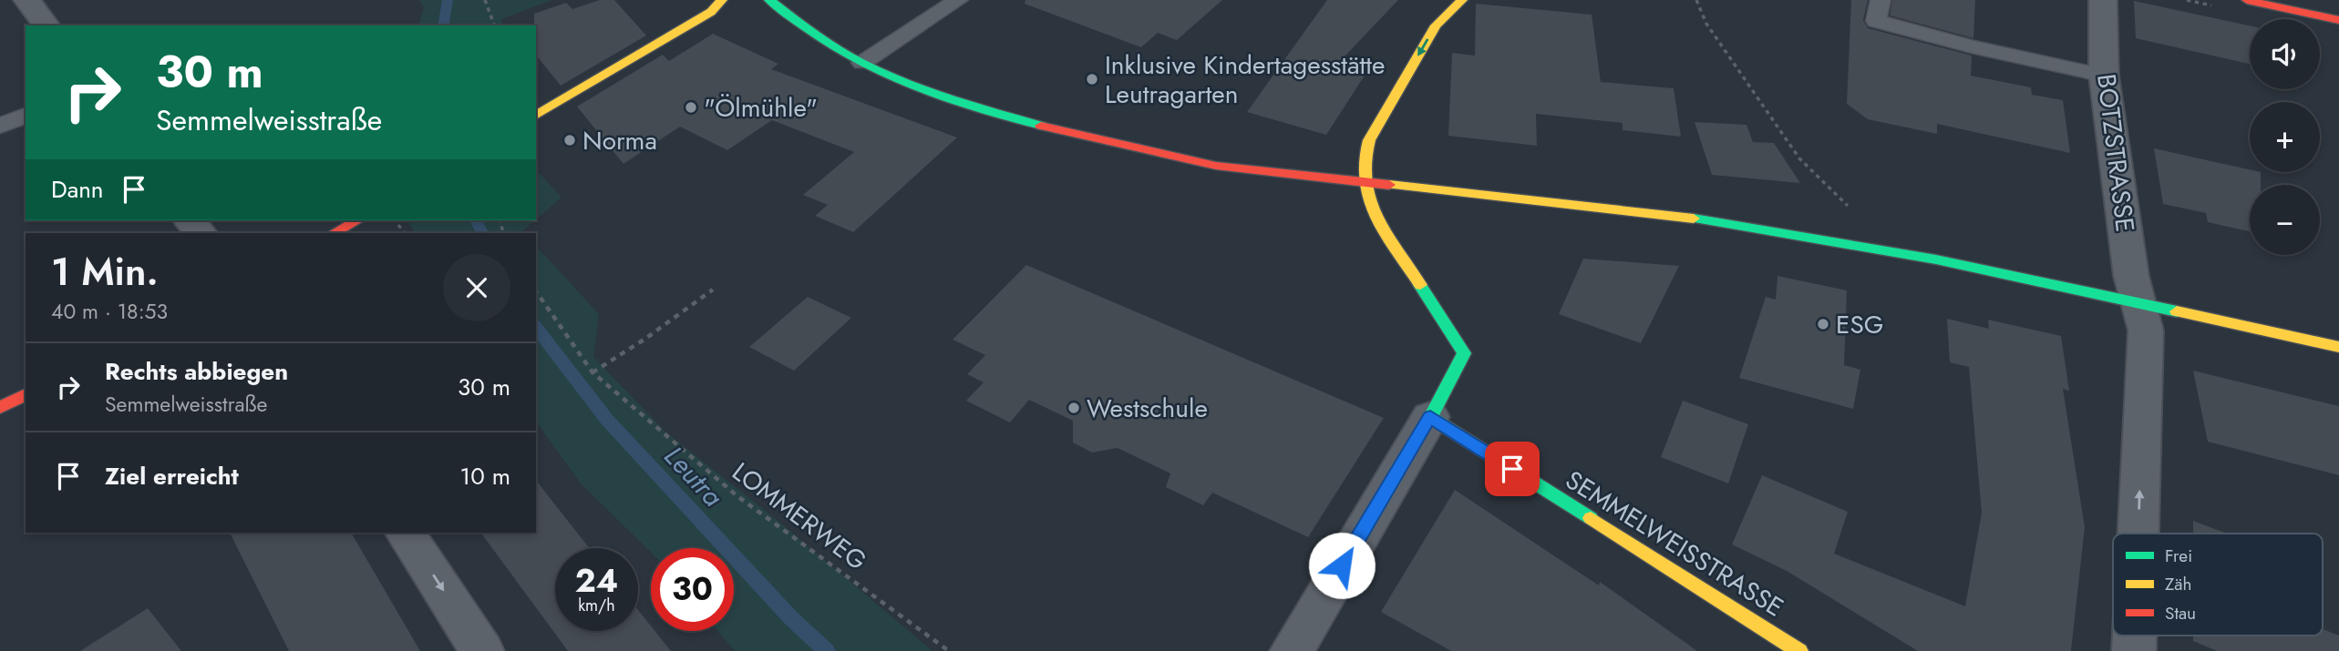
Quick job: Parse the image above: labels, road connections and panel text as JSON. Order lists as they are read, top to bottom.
{
  "streets": {
    "street": ["BOTZSTRASSE", "SEMMELWEISSTRASSE"],
    "path": ["LOMMERWEG"]
  },
  "one_way": ["BOTZSTRASSE"],
  "water": ["Leutra"],
  "places": [
    "Inklusive Kindertagesstätte Leutragarten",
    "\"Ölmühle\"",
    "Norma",
    "ESG",
    "Westschule"
  ],
  "legend": ["Frei", "Zäh", "Stau"],
  "page": {
    "map_buttons": ["+", "−"],
    "turn": ["30 m", "Semmelweisstraße"],
    "then": "Dann",
    "heading": ["1 Min.", "40 m · 18:53"],
    "list": [
      {
        "name": "Rechts abbiegen",
        "note": "Semmelweisstraße",
        "value": "30 m"
      },
      {
        "name": "Ziel erreicht",
        "value": "10 m"
      }
    ],
    "speed": "24 km/h",
    "limit": "30"
  }
}
